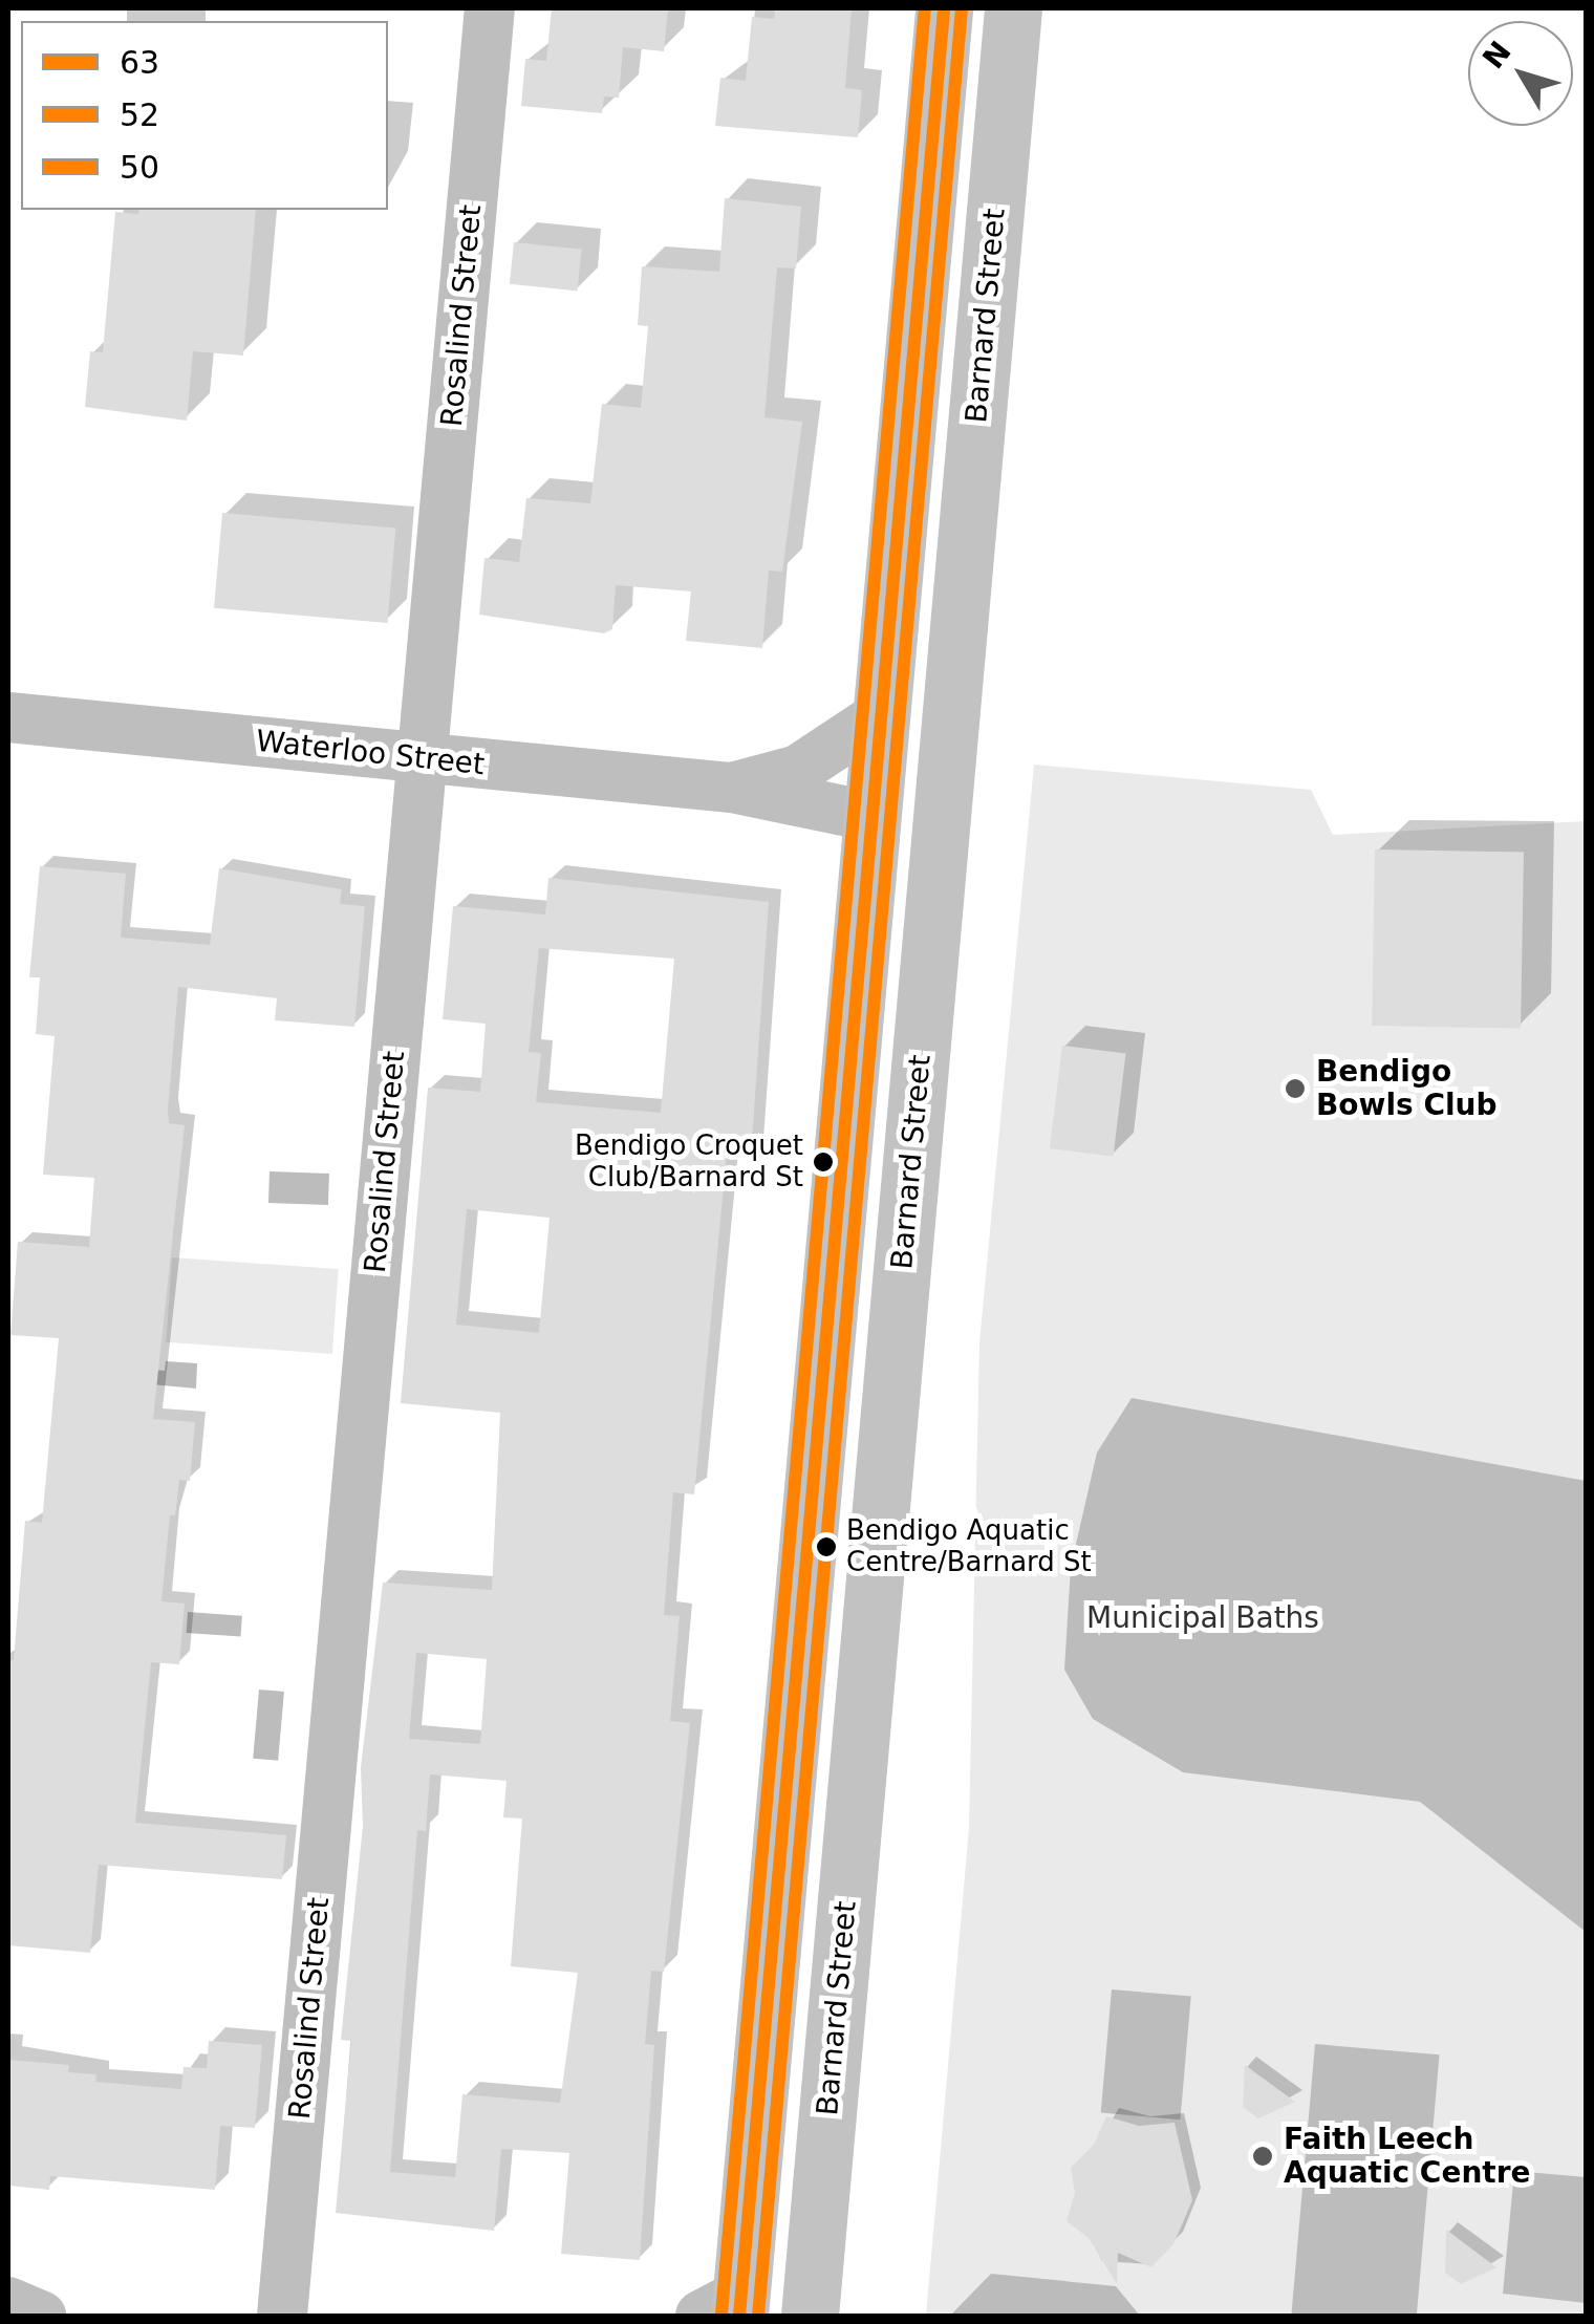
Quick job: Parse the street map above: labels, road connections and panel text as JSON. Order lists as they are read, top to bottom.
{
  "streets": {
    "main road": ["Barnard Street"],
    "street": ["Rosalind Street", "Waterloo Street"]
  },
  "crossings": [
    ["Rosalind Street", "Waterloo Street"]
  ],
  "parks": ["Municipal Baths"],
  "places": [
    "Bendigo Bowls Club",
    "Bendigo Croquet Club/Barnard St",
    "Bendigo Aquatic Centre/Barnard St",
    "Faith Leech Aquatic Centre"
  ],
  "lines": ["transit line 63", "transit line 50", "transit line 52"],
  "legend": ["63", "52", "50"],
  "north": "top left"
}
